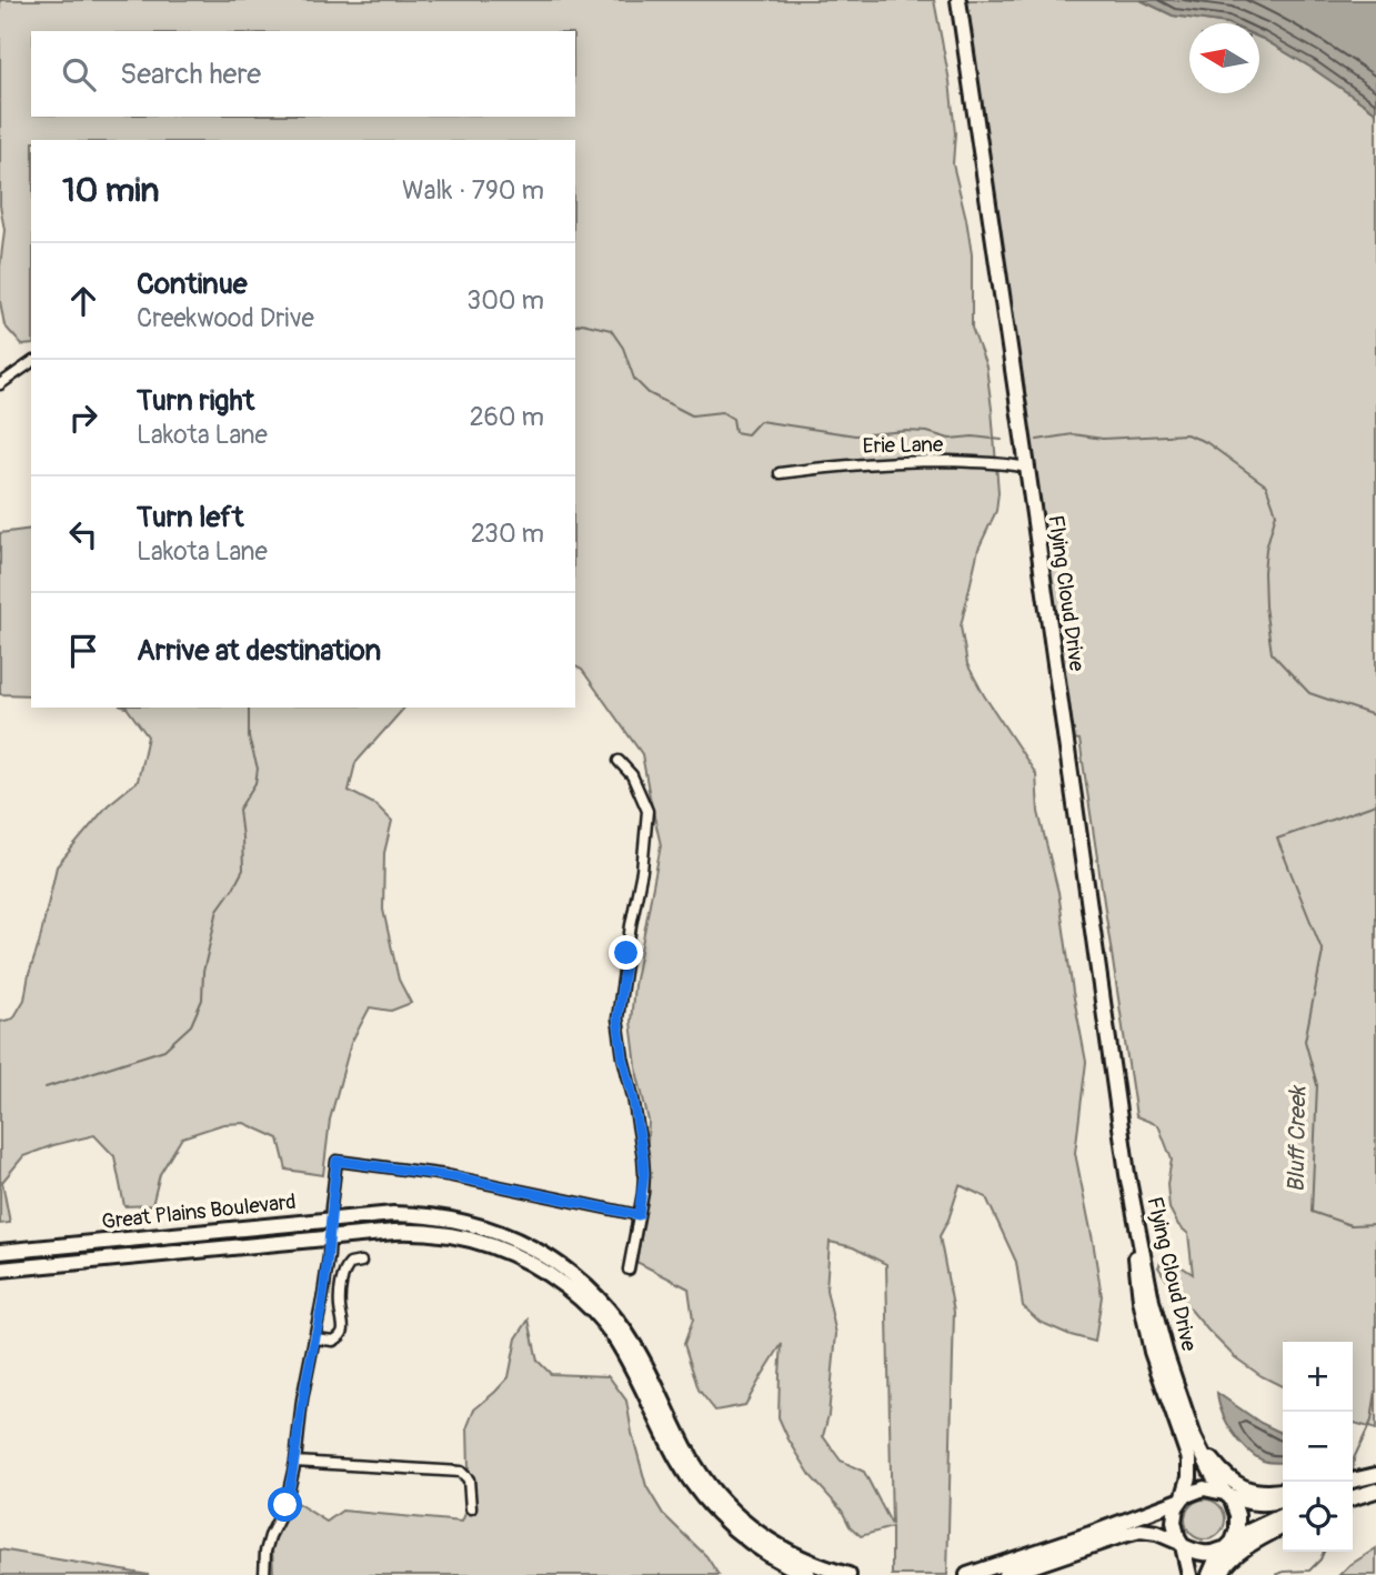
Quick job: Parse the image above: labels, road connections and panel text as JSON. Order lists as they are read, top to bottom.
{
  "streets": {
    "main road": ["Flying Cloud Drive", "Great Plains Boulevard"],
    "street": ["Erie Lane"]
  },
  "crossings": [
    ["Erie Lane", "Flying Cloud Drive"]
  ],
  "water": ["Bluff Creek"],
  "north": "left",
  "page": {
    "search": "Search here",
    "heading": ["10 min", "Walk · 790 m"],
    "list": [
      ["Continue", "Creekwood Drive", "300 m"],
      ["Turn right", "Lakota Lane", "260 m"],
      ["Turn left", "Lakota Lane", "230 m"],
      "Arrive at destination"
    ],
    "map_buttons": ["+", "−"]
  }
}
